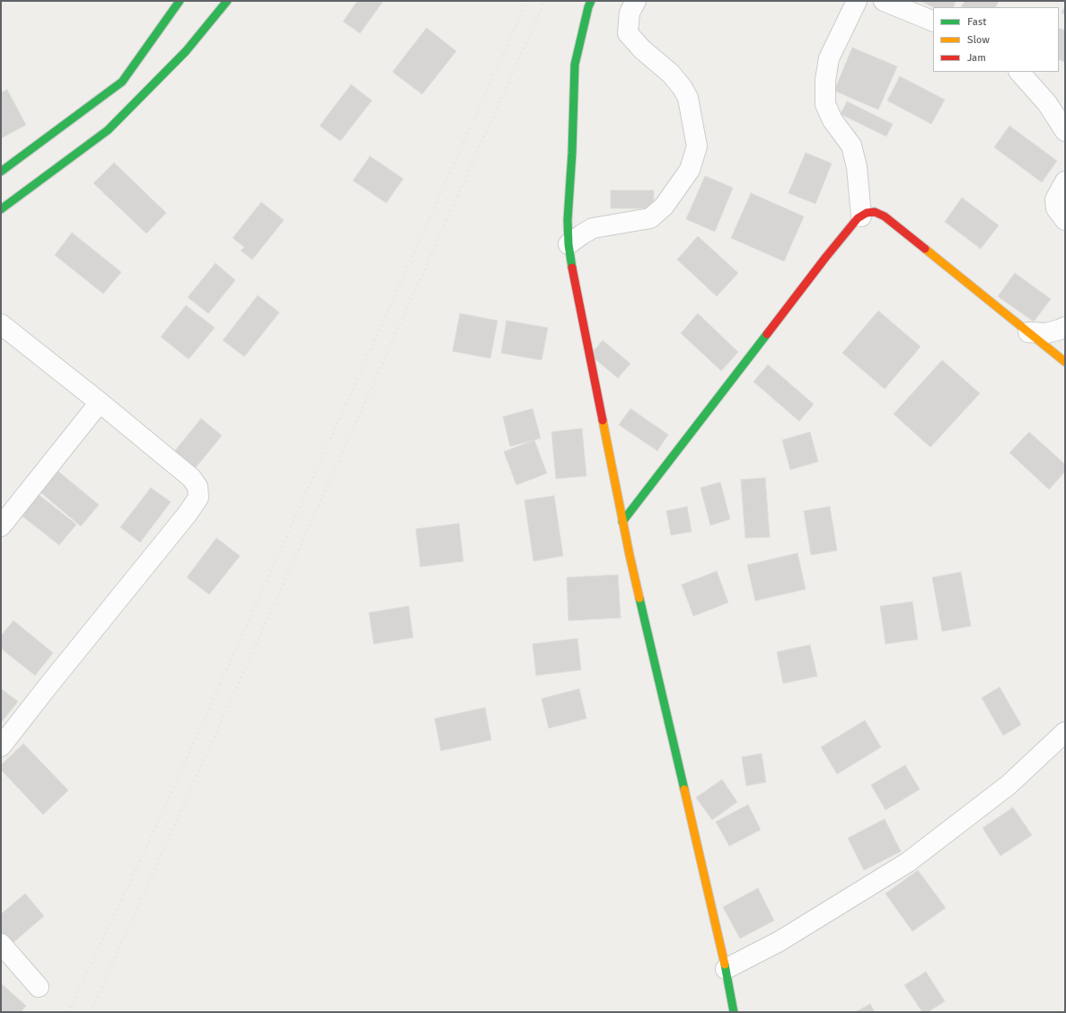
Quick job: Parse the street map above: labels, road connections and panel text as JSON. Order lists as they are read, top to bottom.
{
  "legend": ["Fast", "Slow", "Jam"]
}
